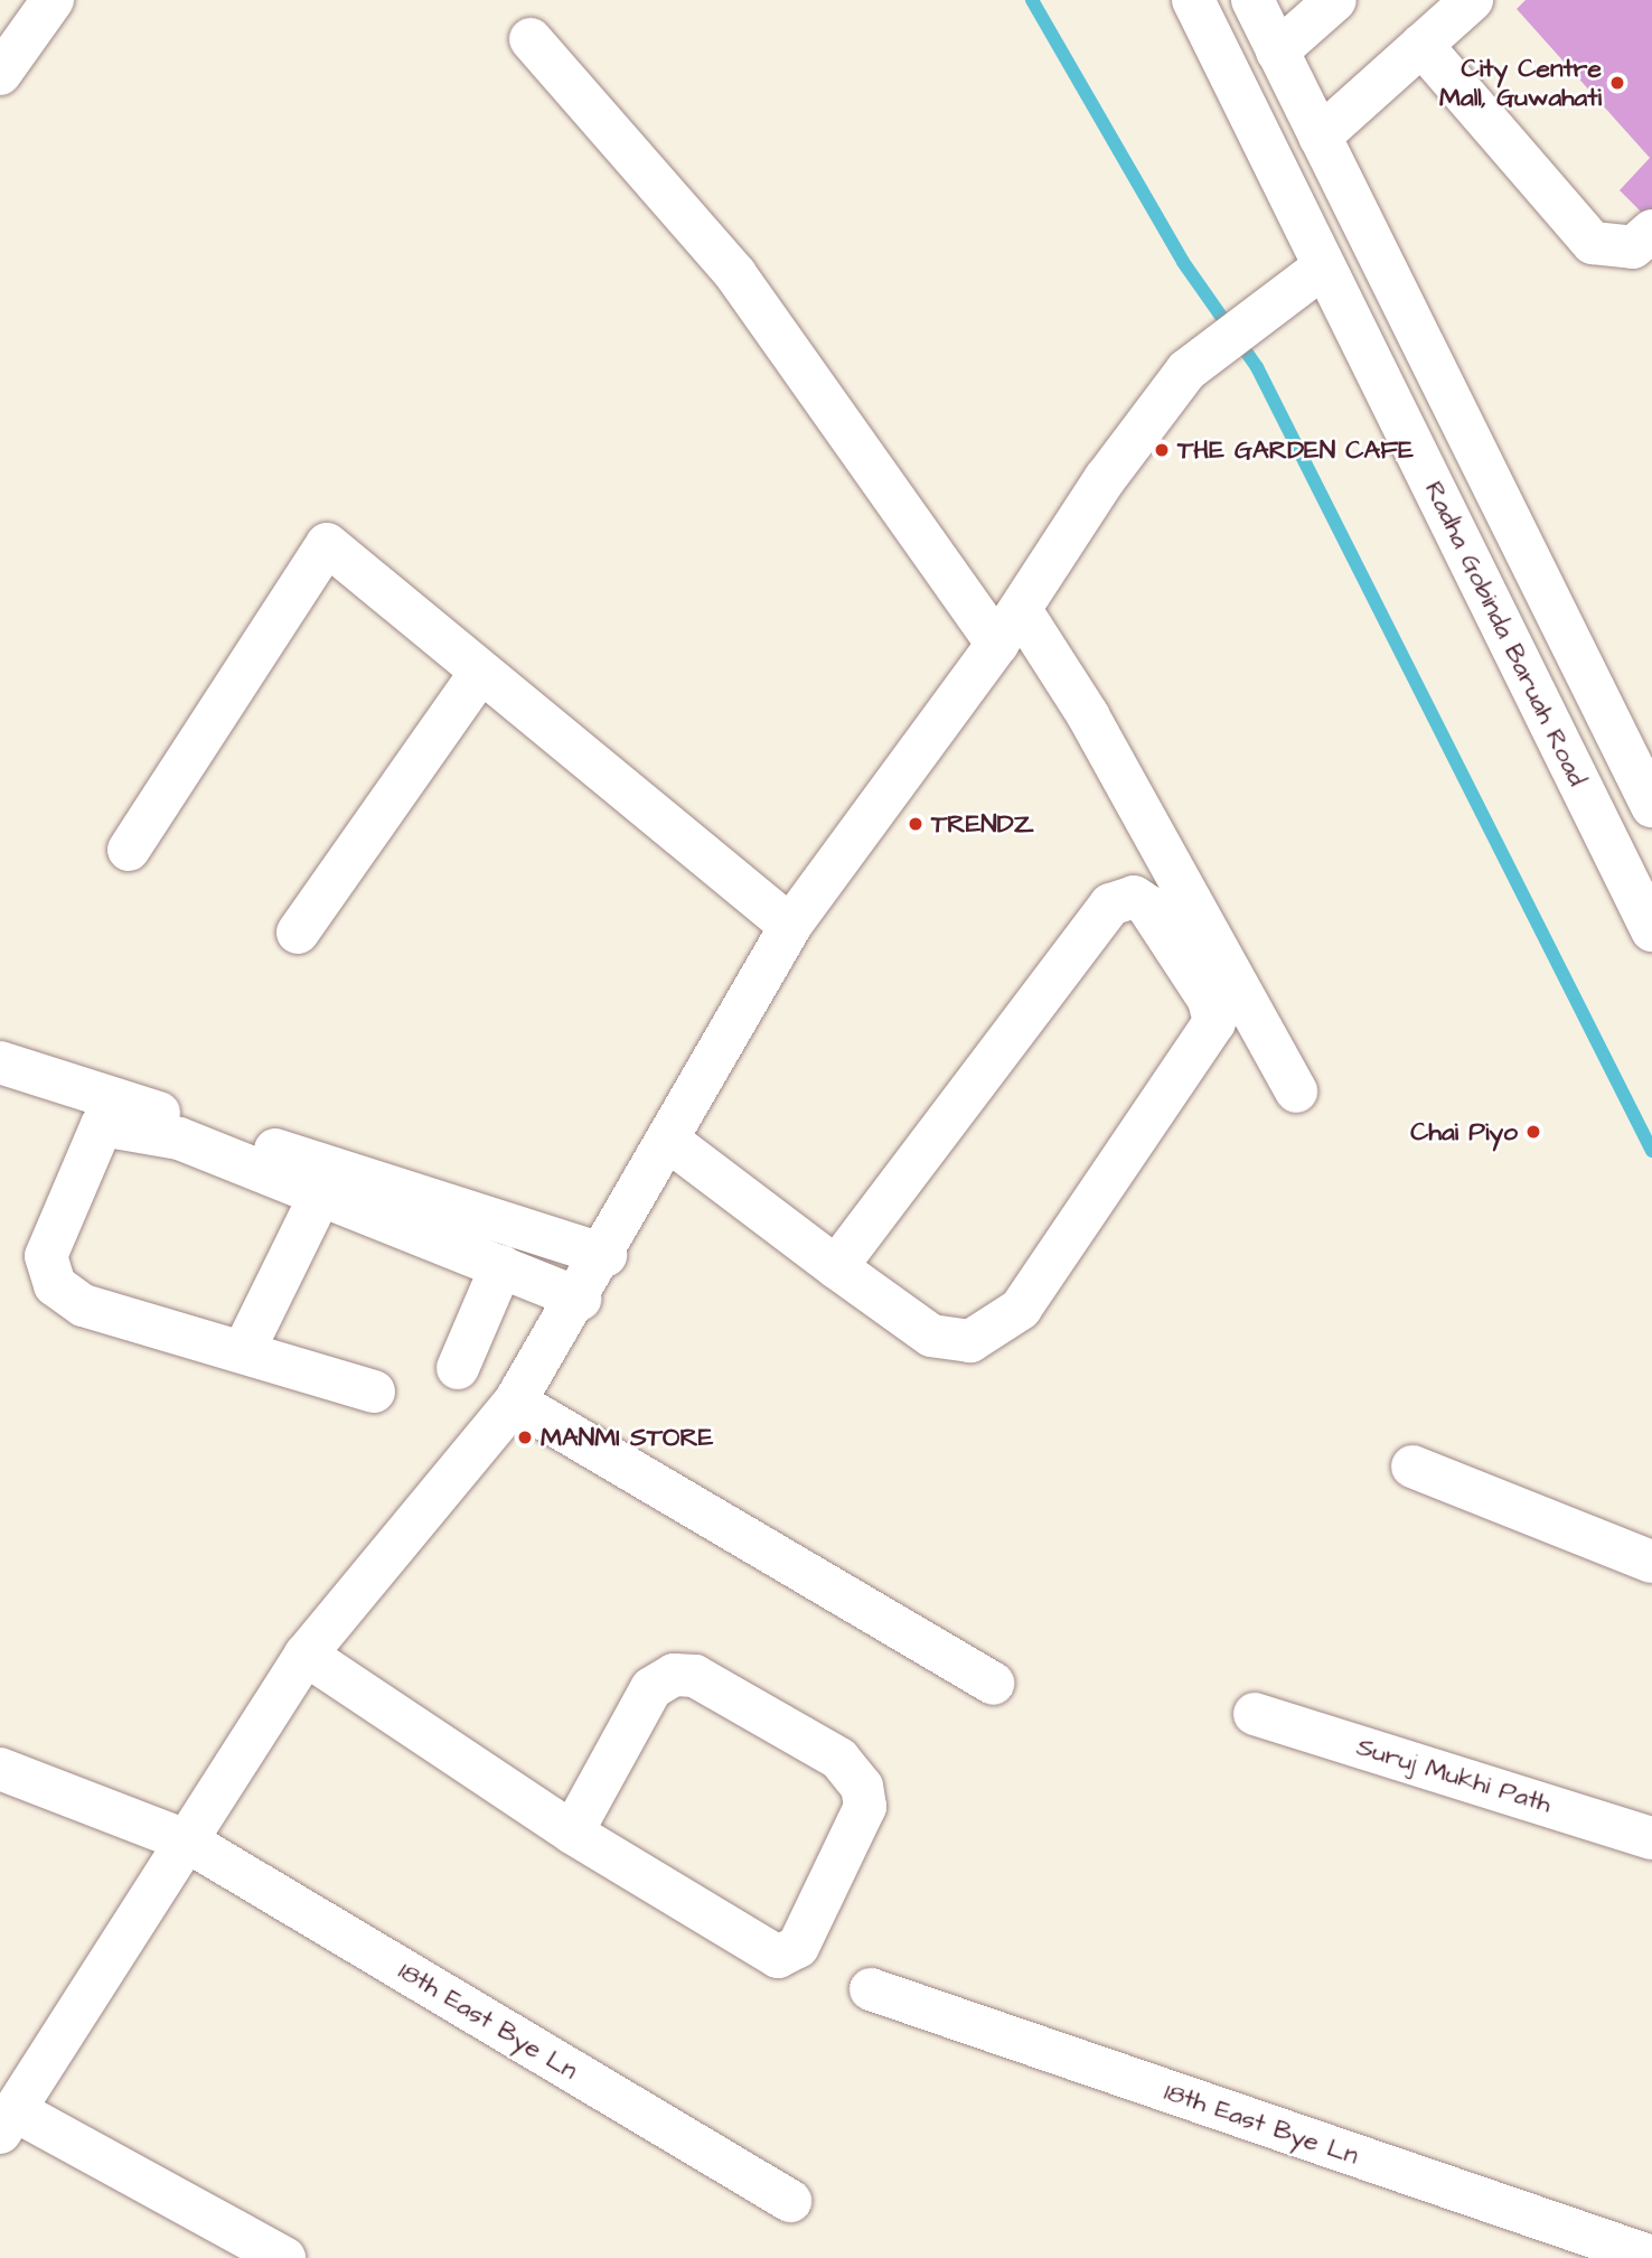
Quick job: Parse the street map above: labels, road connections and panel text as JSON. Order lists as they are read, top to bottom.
{
  "streets": {
    "street": ["Radha Gobinda Baruah Road", "Suruj Mukhi Path", "18th East Bye Ln"]
  },
  "places": [
    "City Centre Mall, Guwahati",
    "THE GARDEN CAFE",
    "TRENDZ",
    "Chai Piyo",
    "MANMI STORE"
  ]
}
